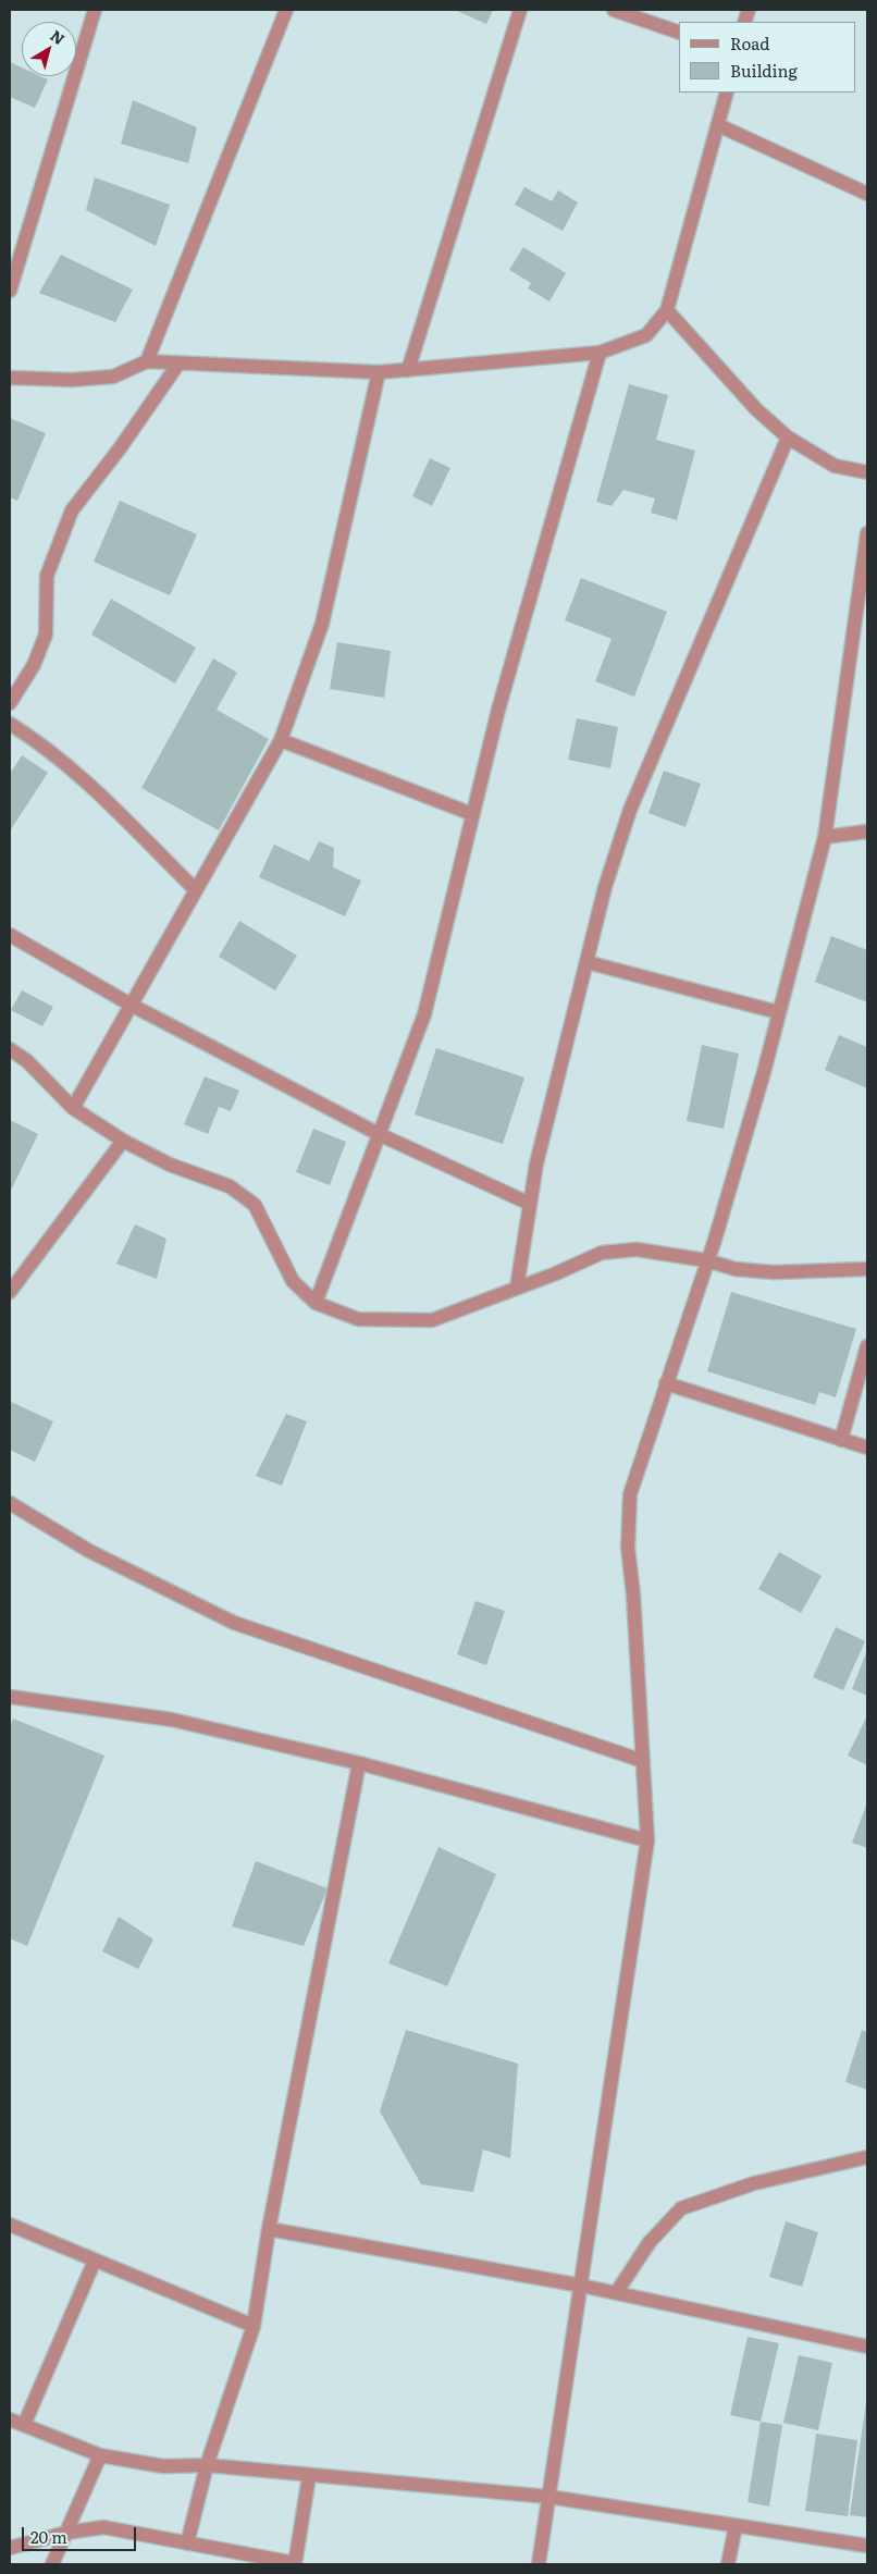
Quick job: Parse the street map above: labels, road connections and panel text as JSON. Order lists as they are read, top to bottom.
{
  "legend": ["Road", "Building"],
  "scale_bar": "20 m",
  "north": "top right"
}
